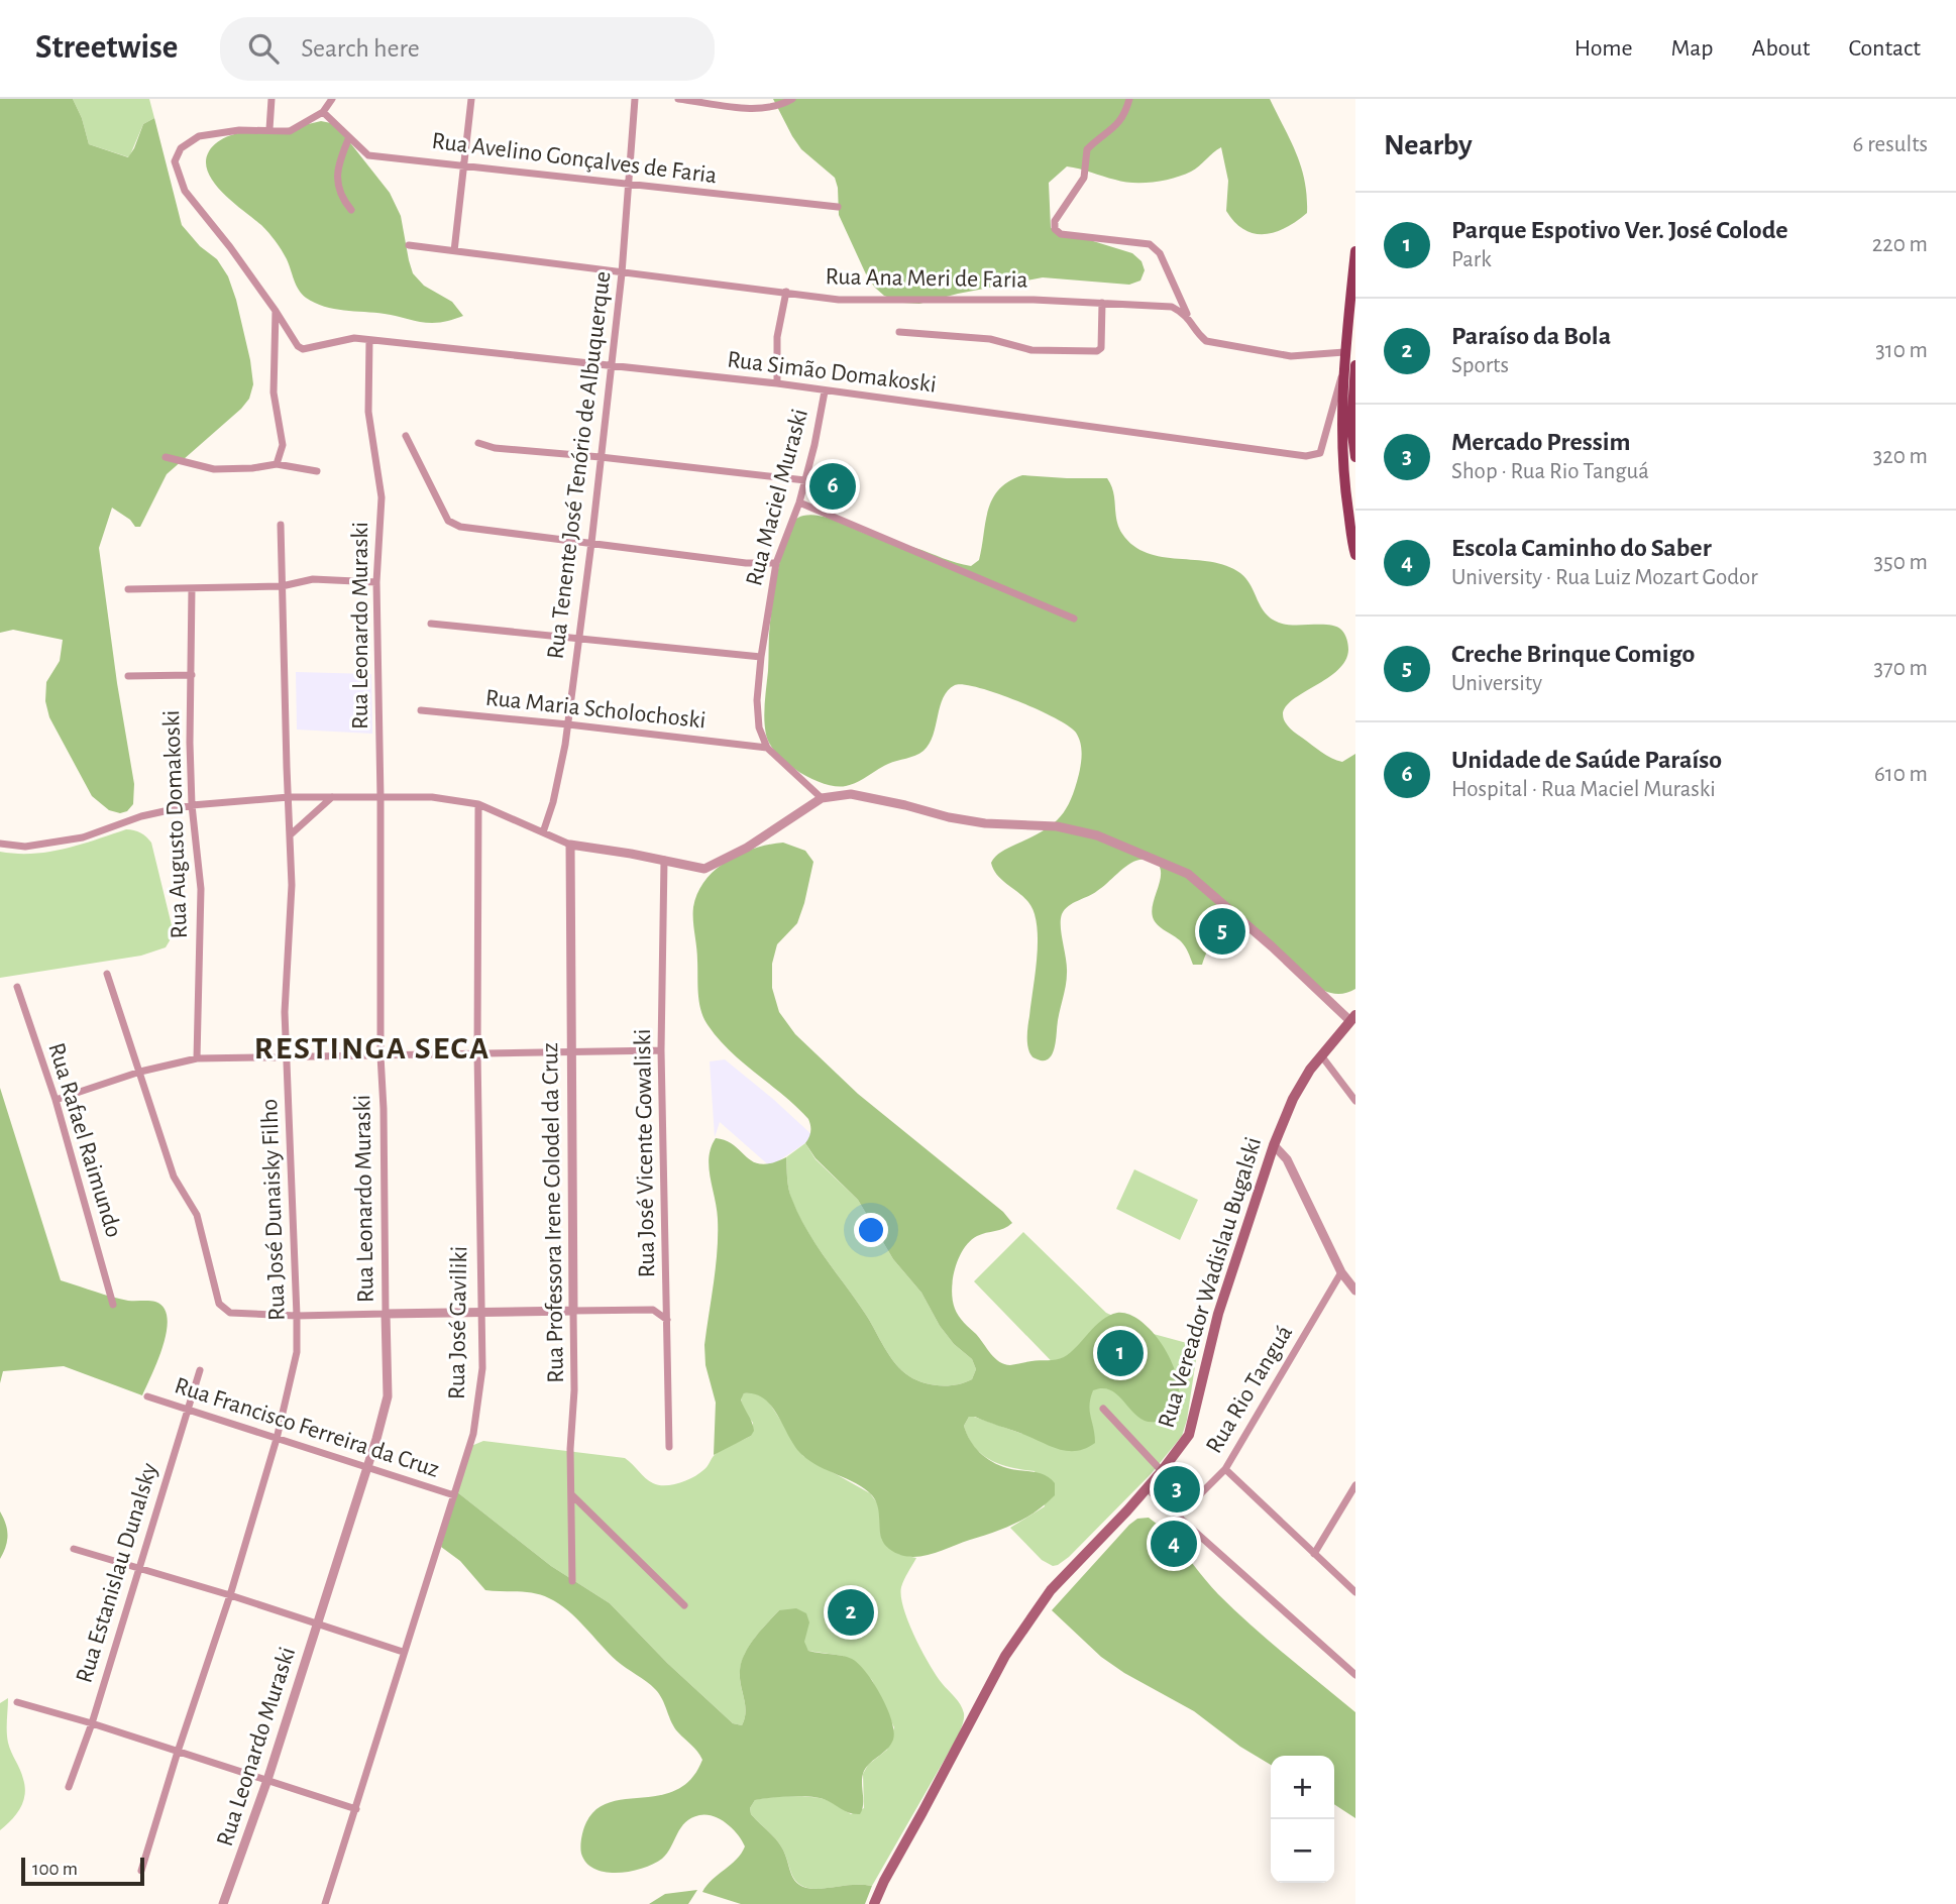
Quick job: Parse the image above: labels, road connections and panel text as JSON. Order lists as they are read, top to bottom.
{
  "streets": {
    "main road": ["Rua Vereador Wadislau Bugalski"],
    "street": [
      "Rua Avelino Gonçalves de Faria",
      "Rua Ana Meri de Faria",
      "Rua Simão Domakoski",
      "Rua Tenente José Tenório de Albuquerque",
      "Rua Maciel Muraski",
      "Rua Leonardo Muraski",
      "Rua Maria Scholochoski",
      "Rua Augusto Domakoski",
      "Rua Rafael Raimundo",
      "Rua José Vicente Gowaliski",
      "Rua José Dunaisky Filho",
      "Rua Professora Irene Colodel da Cruz",
      "Rua José Gaviliki",
      "Rua Rio Tanguá",
      "Rua Francisco Ferreira da Cruz",
      "Rua Estanislau Dunalsky"
    ]
  },
  "crossings": [
    ["Rua Avelino Gonçalves de Faria", "Rua Tenente José Tenório de Albuquerque"],
    ["Rua Ana Meri de Faria", "Rua Tenente José Tenório de Albuquerque"],
    ["Rua Simão Domakoski", "Rua Tenente José Tenório de Albuquerque"],
    ["Rua Simão Domakoski", "Rua Maciel Muraski"],
    ["Rua Simão Domakoski", "Rua Leonardo Muraski"],
    ["Rua Tenente José Tenório de Albuquerque", "Rua Maria Scholochoski"],
    ["Rua Maciel Muraski", "Rua Maria Scholochoski"],
    ["Rua Leonardo Muraski", "Rua Francisco Ferreira da Cruz"],
    ["Rua José Dunaisky Filho", "Rua Francisco Ferreira da Cruz"],
    ["Rua José Gaviliki", "Rua Francisco Ferreira da Cruz"],
    ["Rua Francisco Ferreira da Cruz", "Rua Estanislau Dunalsky"]
  ],
  "districts": ["RESTINGA SECA"],
  "scale_bar": "100 m",
  "page": {
    "header": "Streetwise",
    "search": "Search here",
    "nav": [
      "Home",
      "Map",
      "About",
      "Contact"
    ],
    "heading": ["Nearby", "6 results"],
    "list": [
      {
        "mark": "1",
        "name": "Parque Espotivo Ver. José Colode",
        "note": "Park",
        "value": "220 m"
      },
      {
        "mark": "2",
        "name": "Paraíso da Bola",
        "note": "Sports",
        "value": "310 m"
      },
      {
        "mark": "3",
        "name": "Mercado Pressim",
        "note": "Shop · Rua Rio Tanguá",
        "value": "320 m"
      },
      {
        "mark": "4",
        "name": "Escola Caminho do Saber",
        "note": "University · Rua Luiz Mozart Godor",
        "value": "350 m"
      },
      {
        "mark": "5",
        "name": "Creche Brinque Comigo",
        "note": "University",
        "value": "370 m"
      },
      {
        "mark": "6",
        "name": "Unidade de Saúde Paraíso",
        "note": "Hospital · Rua Maciel Muraski",
        "value": "610 m"
      }
    ],
    "pins": [
      "6",
      "5",
      "1",
      "3",
      "4",
      "2"
    ],
    "map_buttons": ["+", "−"],
    "scale": "100 m"
  }
}
